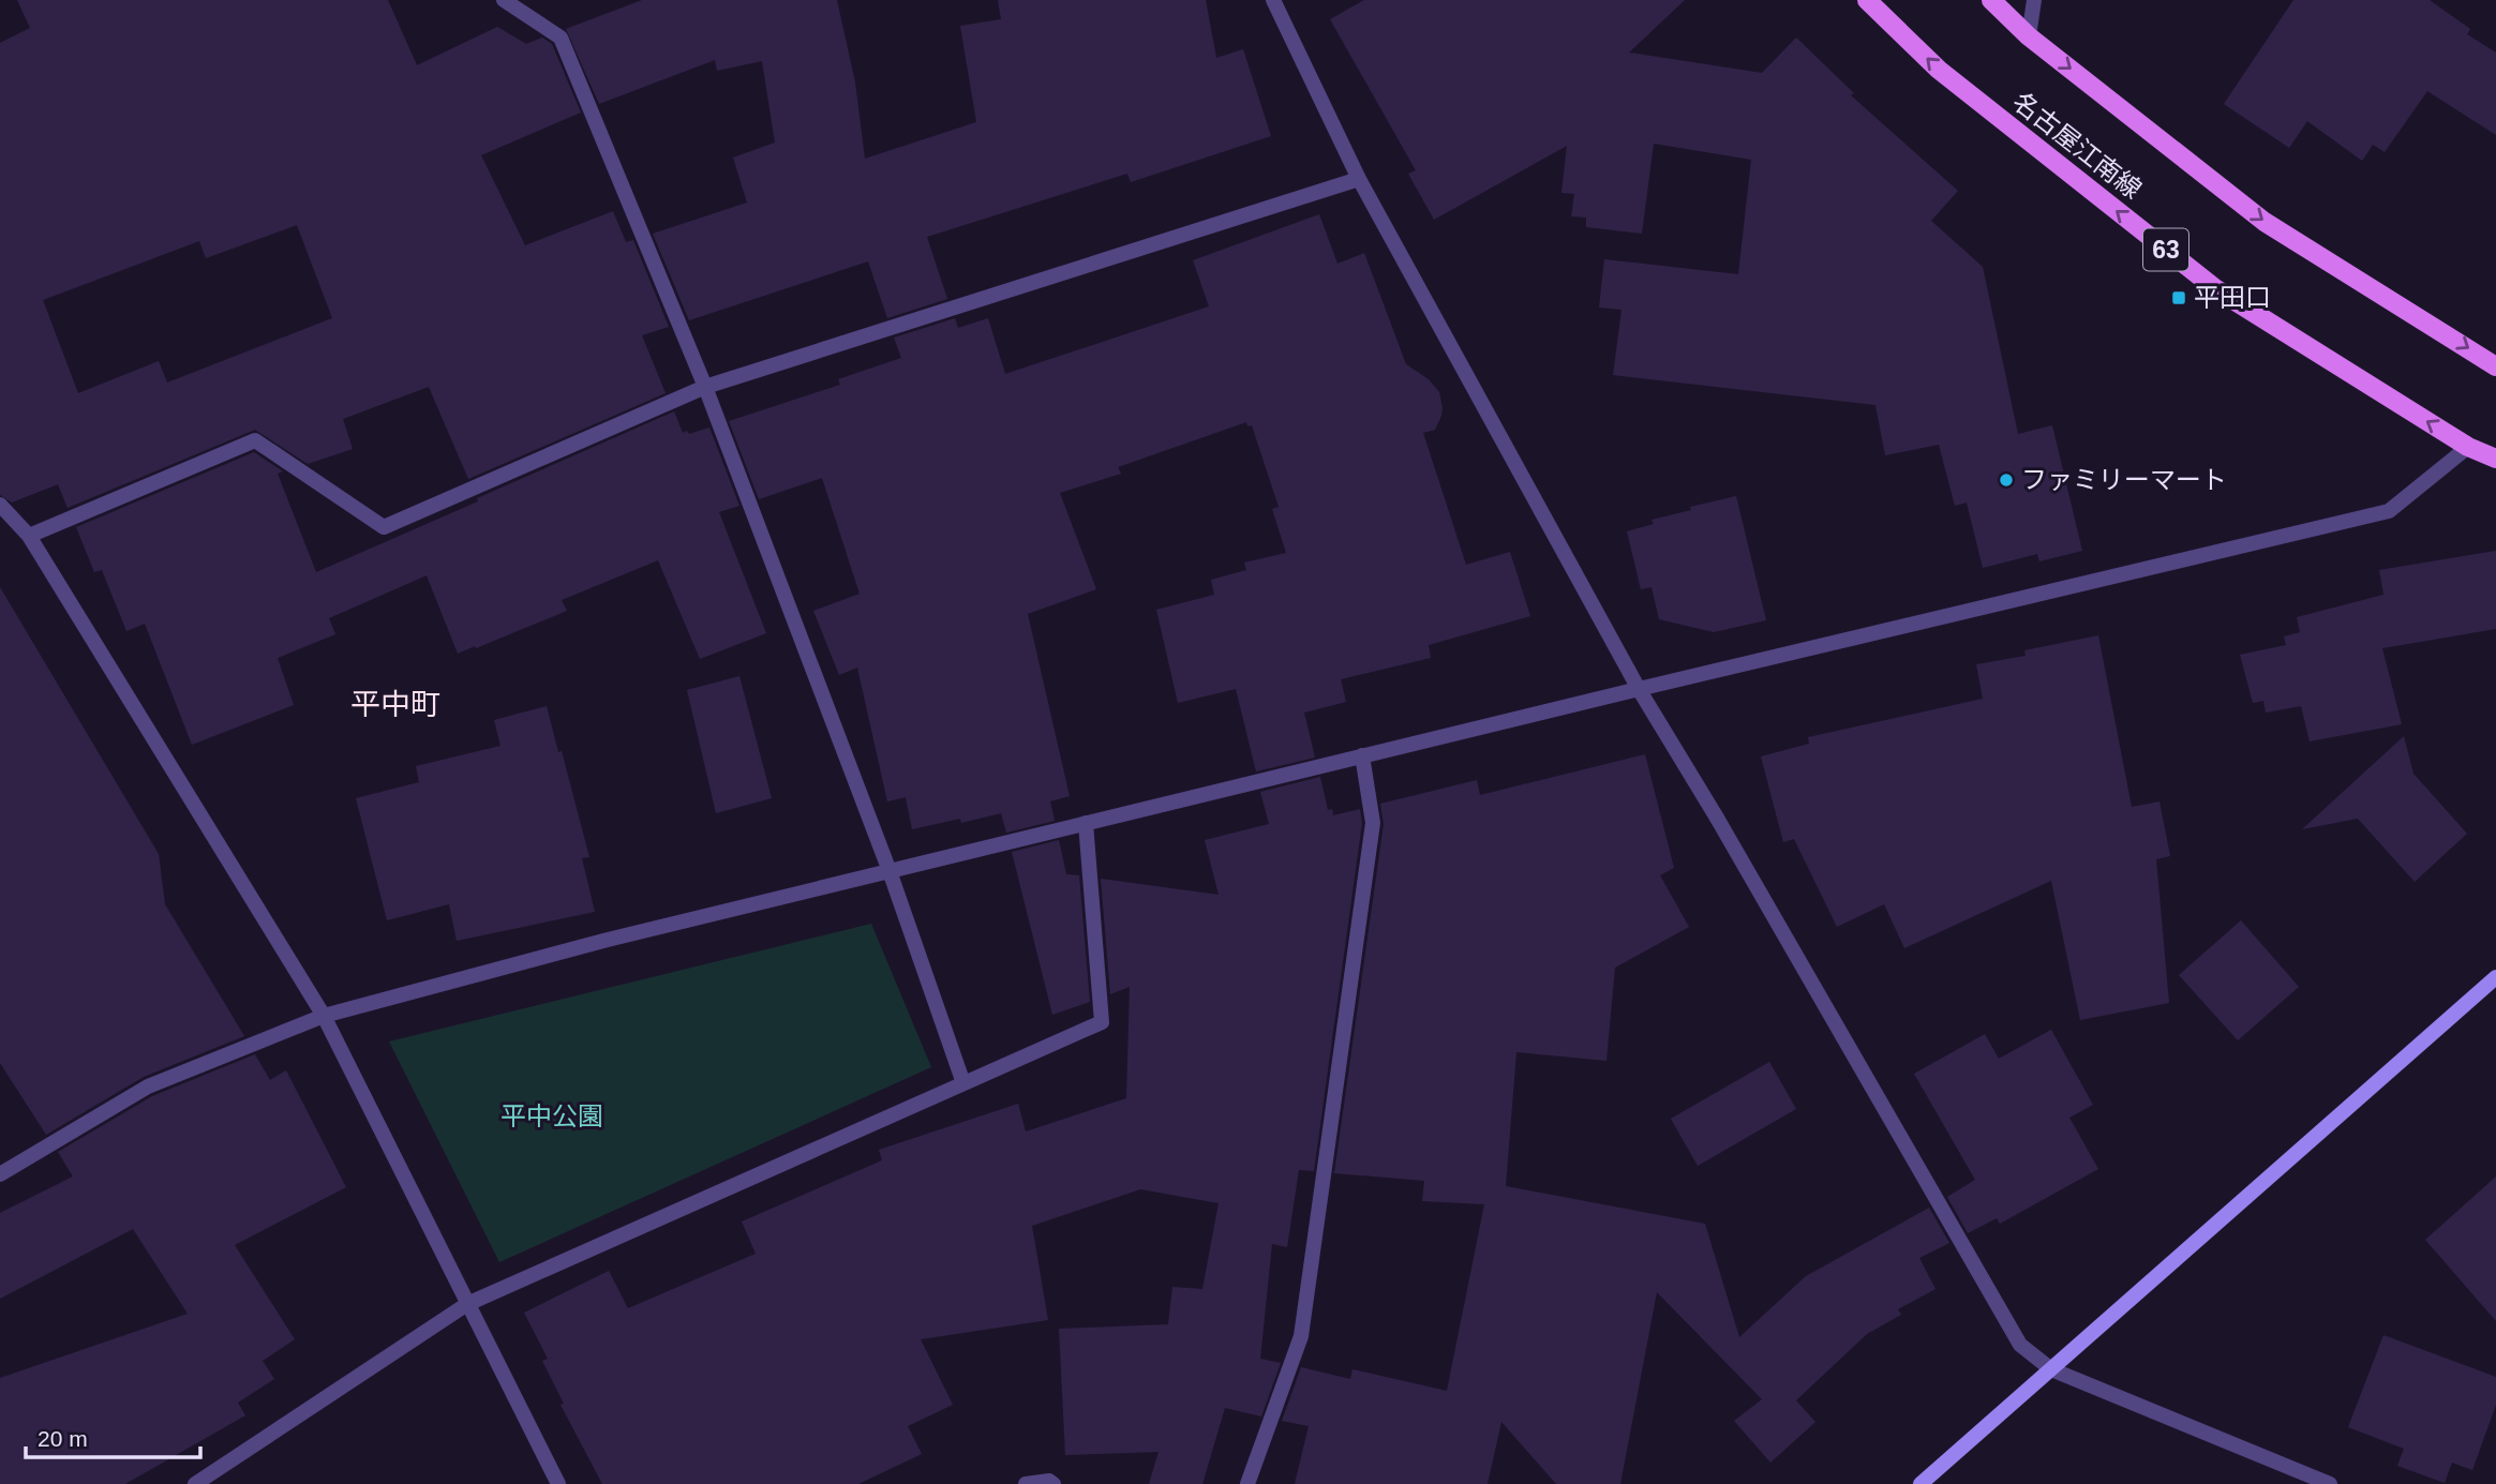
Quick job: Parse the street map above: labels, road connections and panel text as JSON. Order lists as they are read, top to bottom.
{
  "streets": {
    "main road": ["名古屋江南線", "63"]
  },
  "districts": ["平中町"],
  "parks": ["平中公園"],
  "places": {
    "transit": ["平田口"],
    "other": ["ファミリーマート"]
  },
  "scale_bar": "20 m"
}
